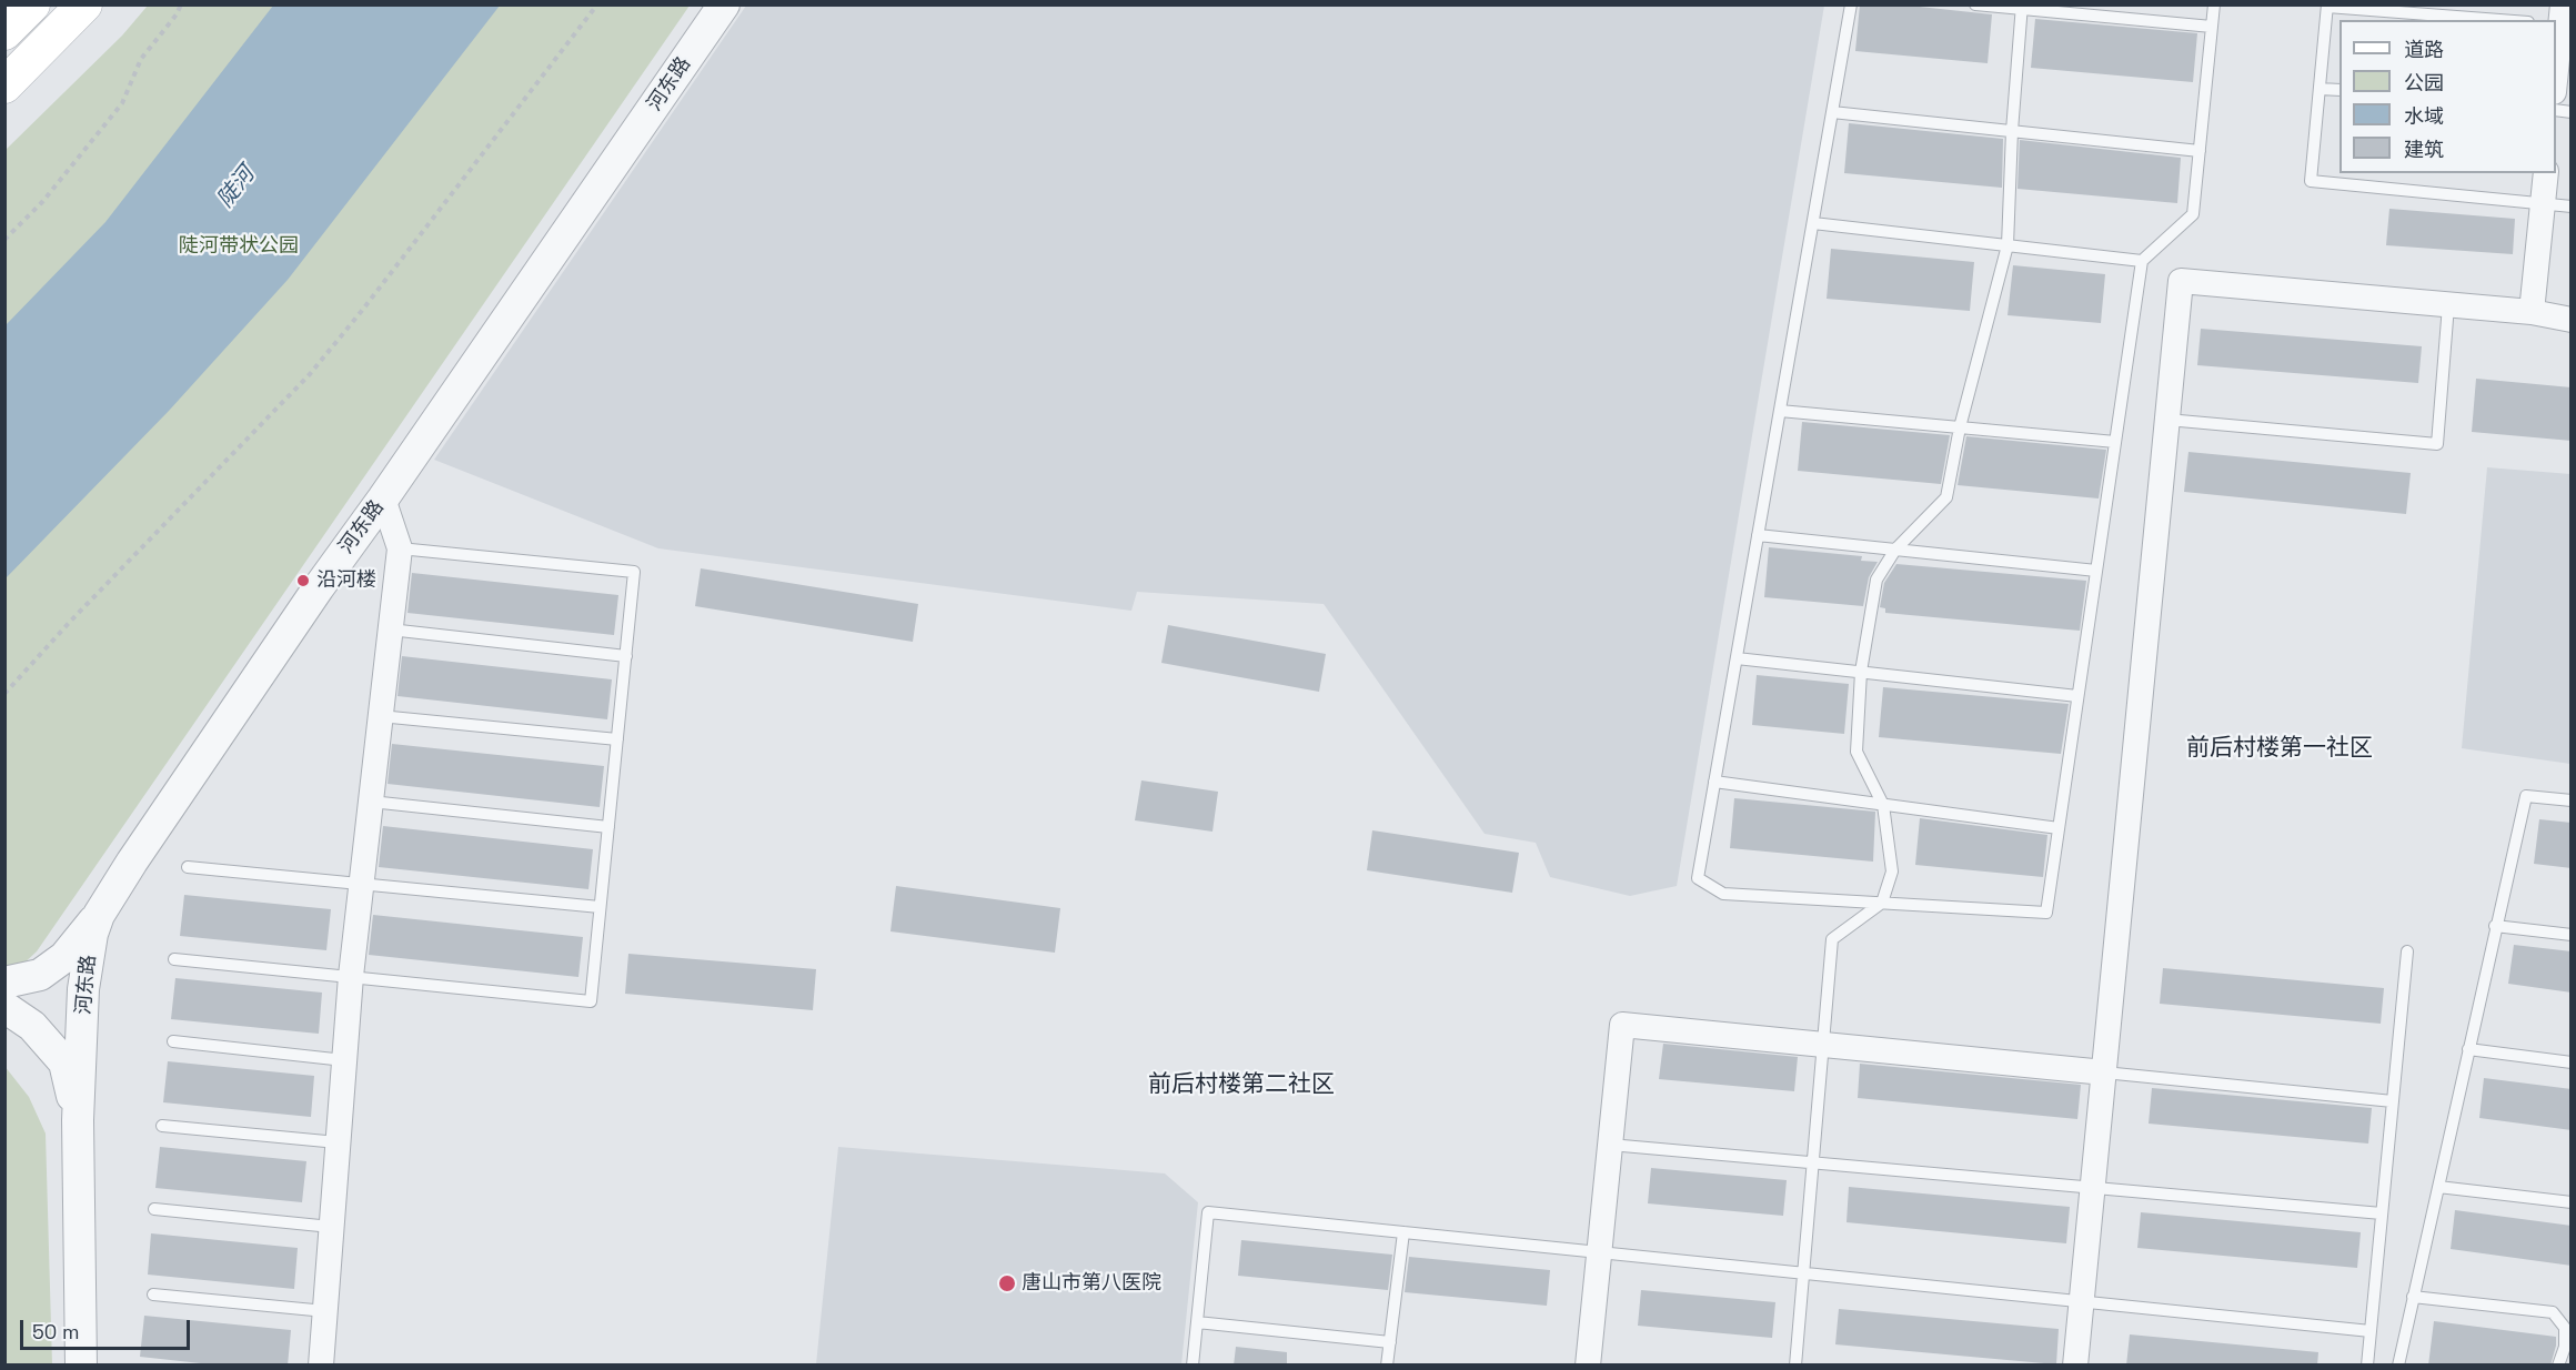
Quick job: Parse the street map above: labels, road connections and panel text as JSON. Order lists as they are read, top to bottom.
{
  "streets": {
    "street": ["河东路"]
  },
  "districts": ["前后村楼第一社区", "前后村楼第二社区"],
  "water": ["陡河"],
  "parks": ["陡河带状公园"],
  "places": ["沿河楼", "唐山市第八医院"],
  "legend": [
    "道路",
    "公园",
    "水域",
    "建筑"
  ],
  "scale_bar": "50 m"
}
